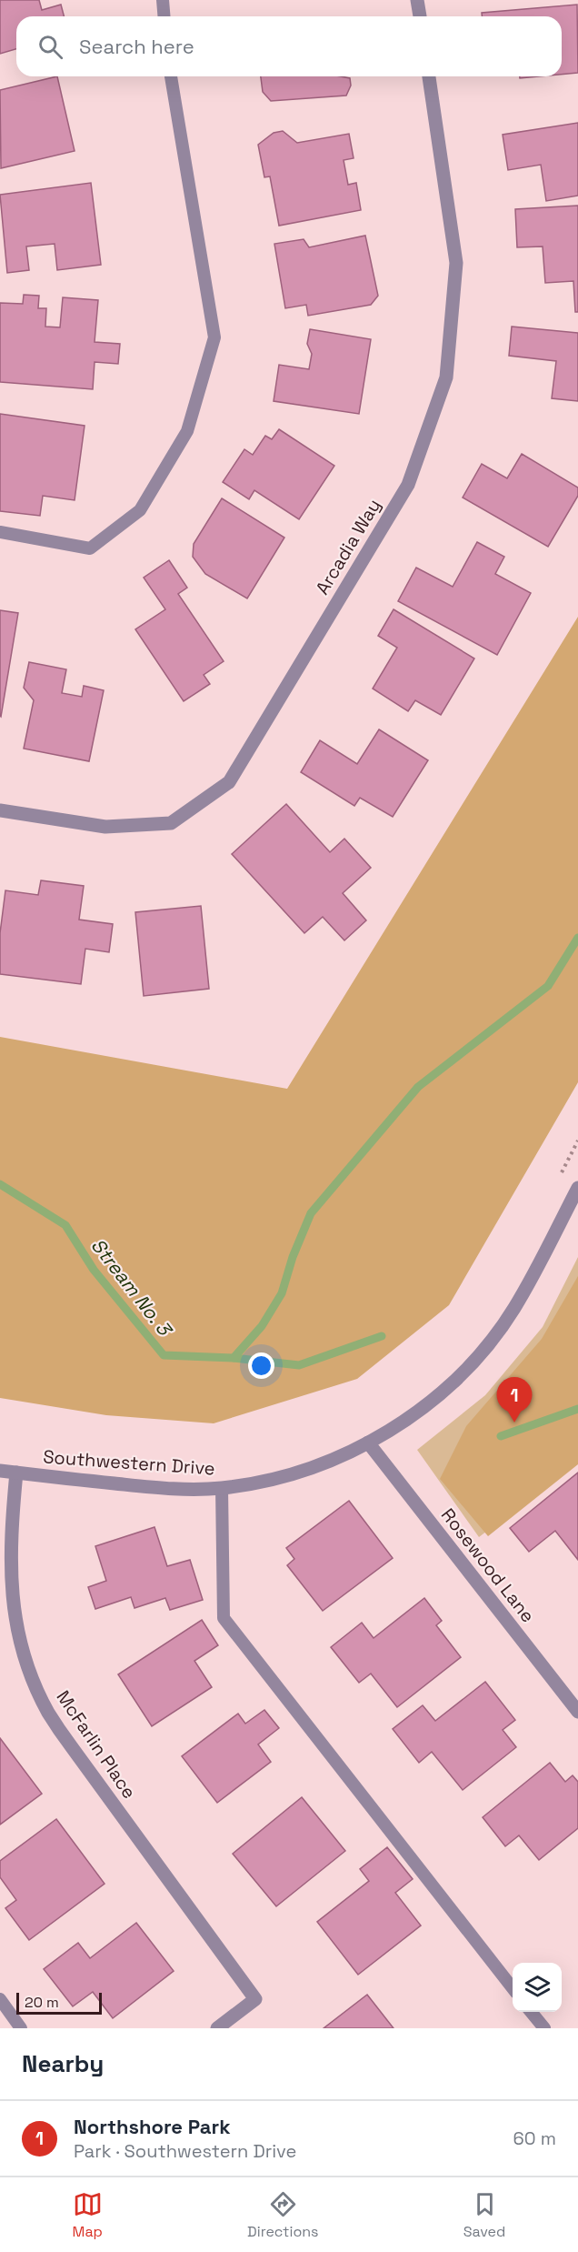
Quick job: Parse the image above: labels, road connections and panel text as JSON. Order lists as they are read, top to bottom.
{
  "streets": {
    "street": [
      "Arcadia Way",
      "Southwestern Drive",
      "Rosewood Lane",
      "McFarlin Place"
    ]
  },
  "crossings": [
    ["Southwestern Drive", "Rosewood Lane"],
    ["Southwestern Drive", "McFarlin Place"]
  ],
  "water": ["Stream No. 3"],
  "scale_bar": "20 m",
  "page": {
    "search": "Search here",
    "pins": "1",
    "scale": "20 m",
    "heading": "Nearby",
    "list": [
      {
        "mark": "1",
        "name": "Northshore Park",
        "note": "Park · Southwestern Drive",
        "value": "60 m"
      }
    ],
    "nav": ["Map", "Directions", "Saved"]
  }
}
